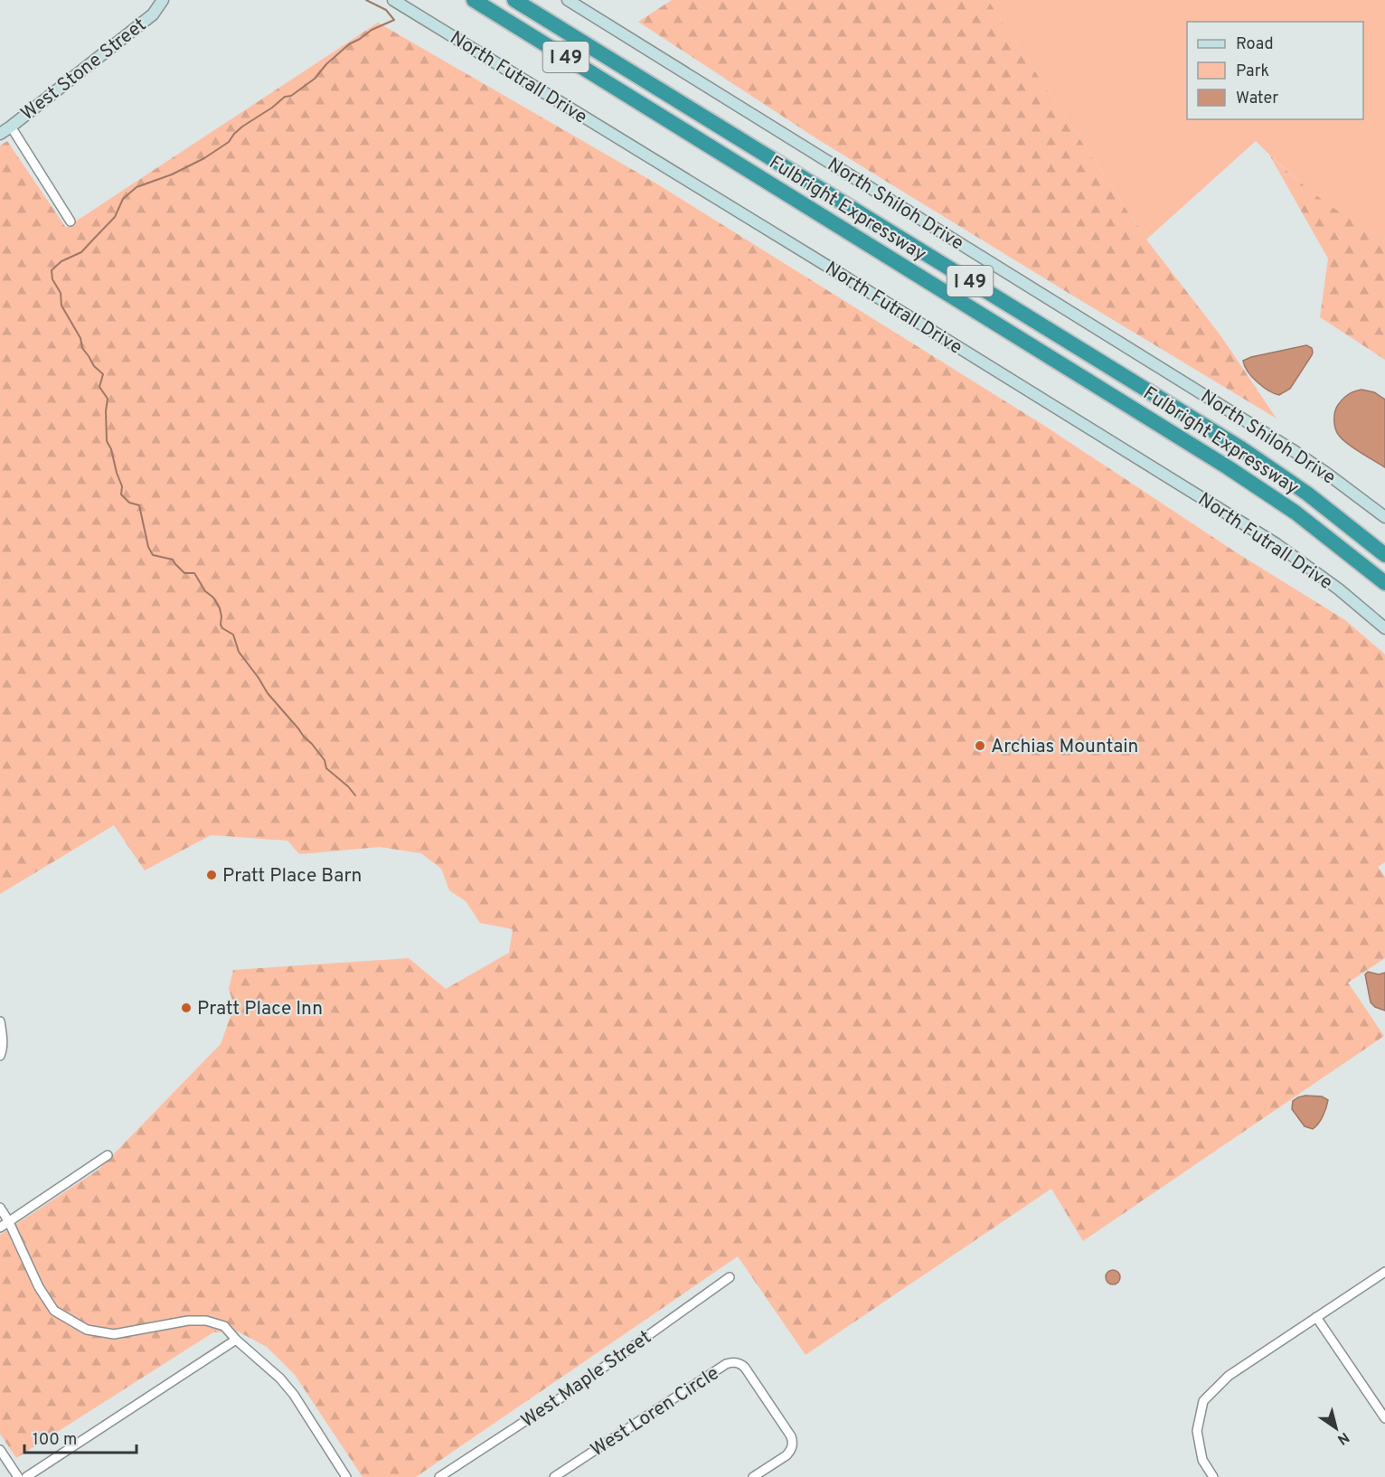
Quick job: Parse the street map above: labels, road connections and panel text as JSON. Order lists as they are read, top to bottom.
{
  "streets": {
    "highway": ["I 49", "Fulbright Expressway"],
    "main road": ["West Stone Street", "North Futrall Drive", "North Shiloh Drive"],
    "street": ["West Maple Street", "West Loren Circle"]
  },
  "places": ["Archias Mountain", "Pratt Place Barn", "Pratt Place Inn"],
  "legend": ["Road", "Park", "Water"],
  "scale_bar": "100 m",
  "north": "bottom right"
}
